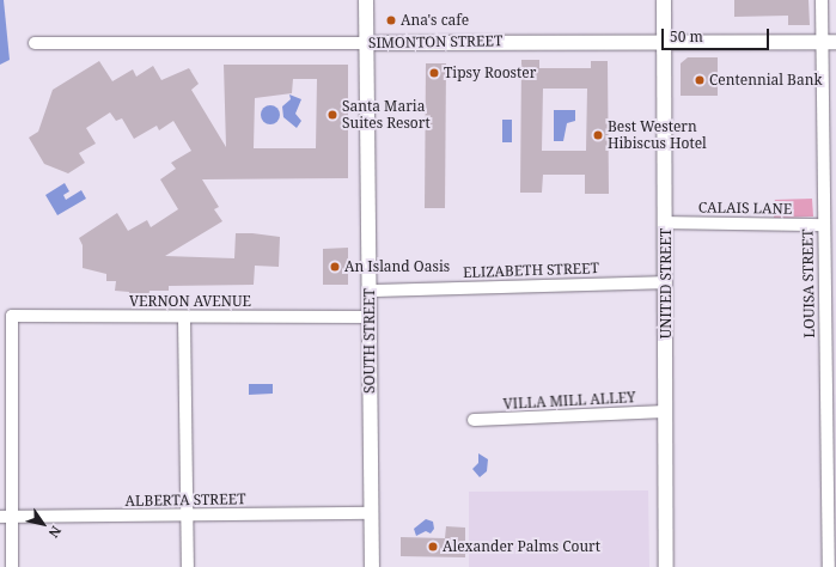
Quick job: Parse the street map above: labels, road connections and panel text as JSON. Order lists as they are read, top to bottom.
{
  "streets": {
    "street": [
      "SIMONTON STREET",
      "CALAIS LANE",
      "ELIZABETH STREET",
      "UNITED STREET",
      "LOUISA STREET",
      "VERNON AVENUE",
      "SOUTH STREET",
      "VILLA MILL ALLEY",
      "ALBERTA STREET"
    ]
  },
  "crossings": [
    ["SIMONTON STREET", "UNITED STREET"],
    ["SIMONTON STREET", "LOUISA STREET"],
    ["SIMONTON STREET", "SOUTH STREET"],
    ["CALAIS LANE", "UNITED STREET"],
    ["CALAIS LANE", "LOUISA STREET"],
    ["ELIZABETH STREET", "UNITED STREET"],
    ["ELIZABETH STREET", "SOUTH STREET"],
    ["UNITED STREET", "VILLA MILL ALLEY"],
    ["VERNON AVENUE", "SOUTH STREET"],
    ["VERNON AVENUE", "ALBERTA STREET"],
    ["SOUTH STREET", "ALBERTA STREET"]
  ],
  "places": [
    "Ana's cafe",
    "Tipsy Rooster",
    "Centennial Bank",
    "Santa Maria Suites Resort",
    "Best Western Hibiscus Hotel",
    "An Island Oasis",
    "Alexander Palms Court"
  ],
  "scale_bar": "50 m",
  "north": "bottom right"
}
